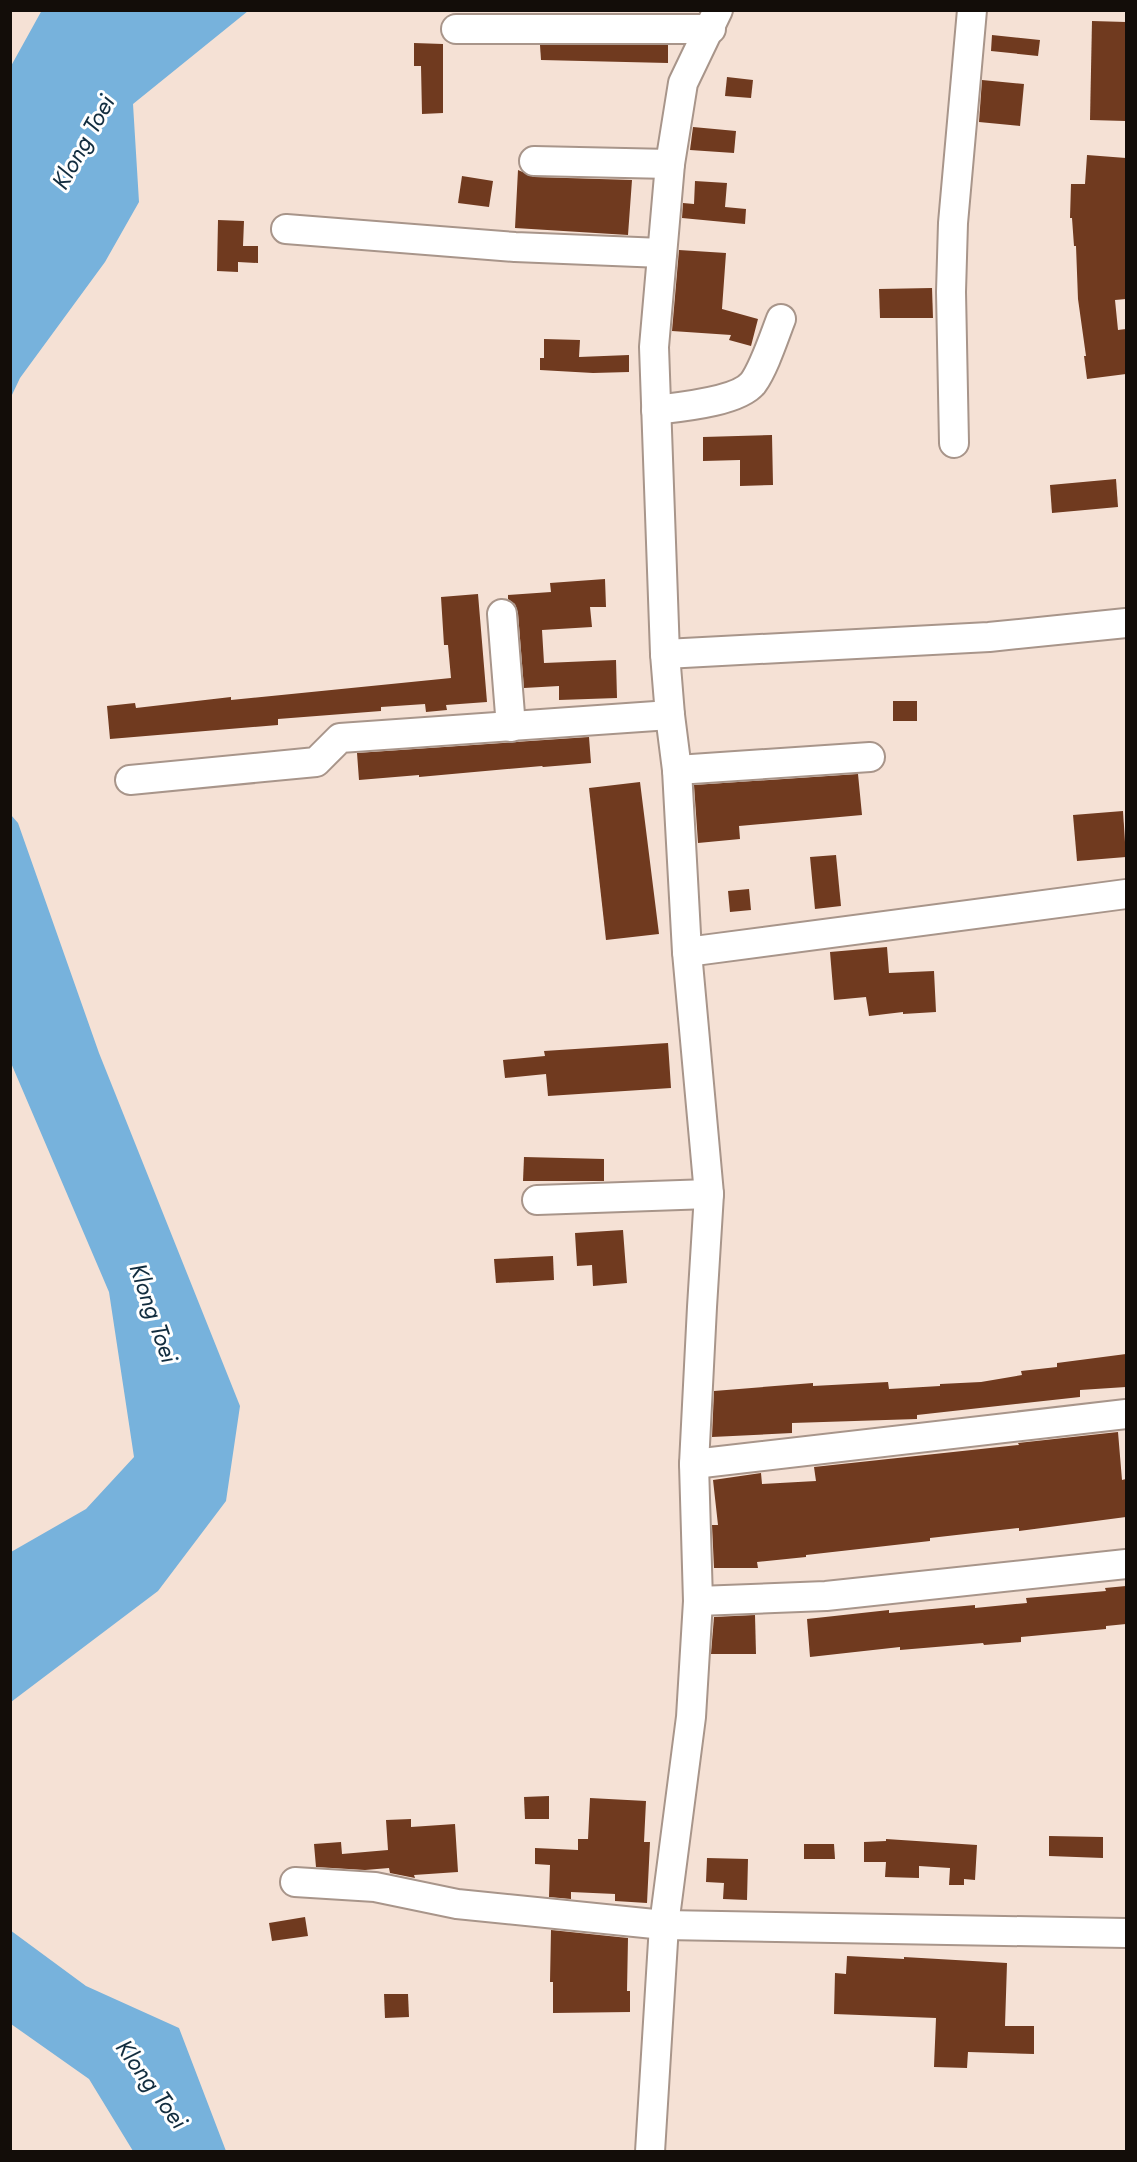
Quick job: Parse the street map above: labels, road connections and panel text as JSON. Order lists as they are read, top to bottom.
{
  "water": ["Klong Toei"]
}
